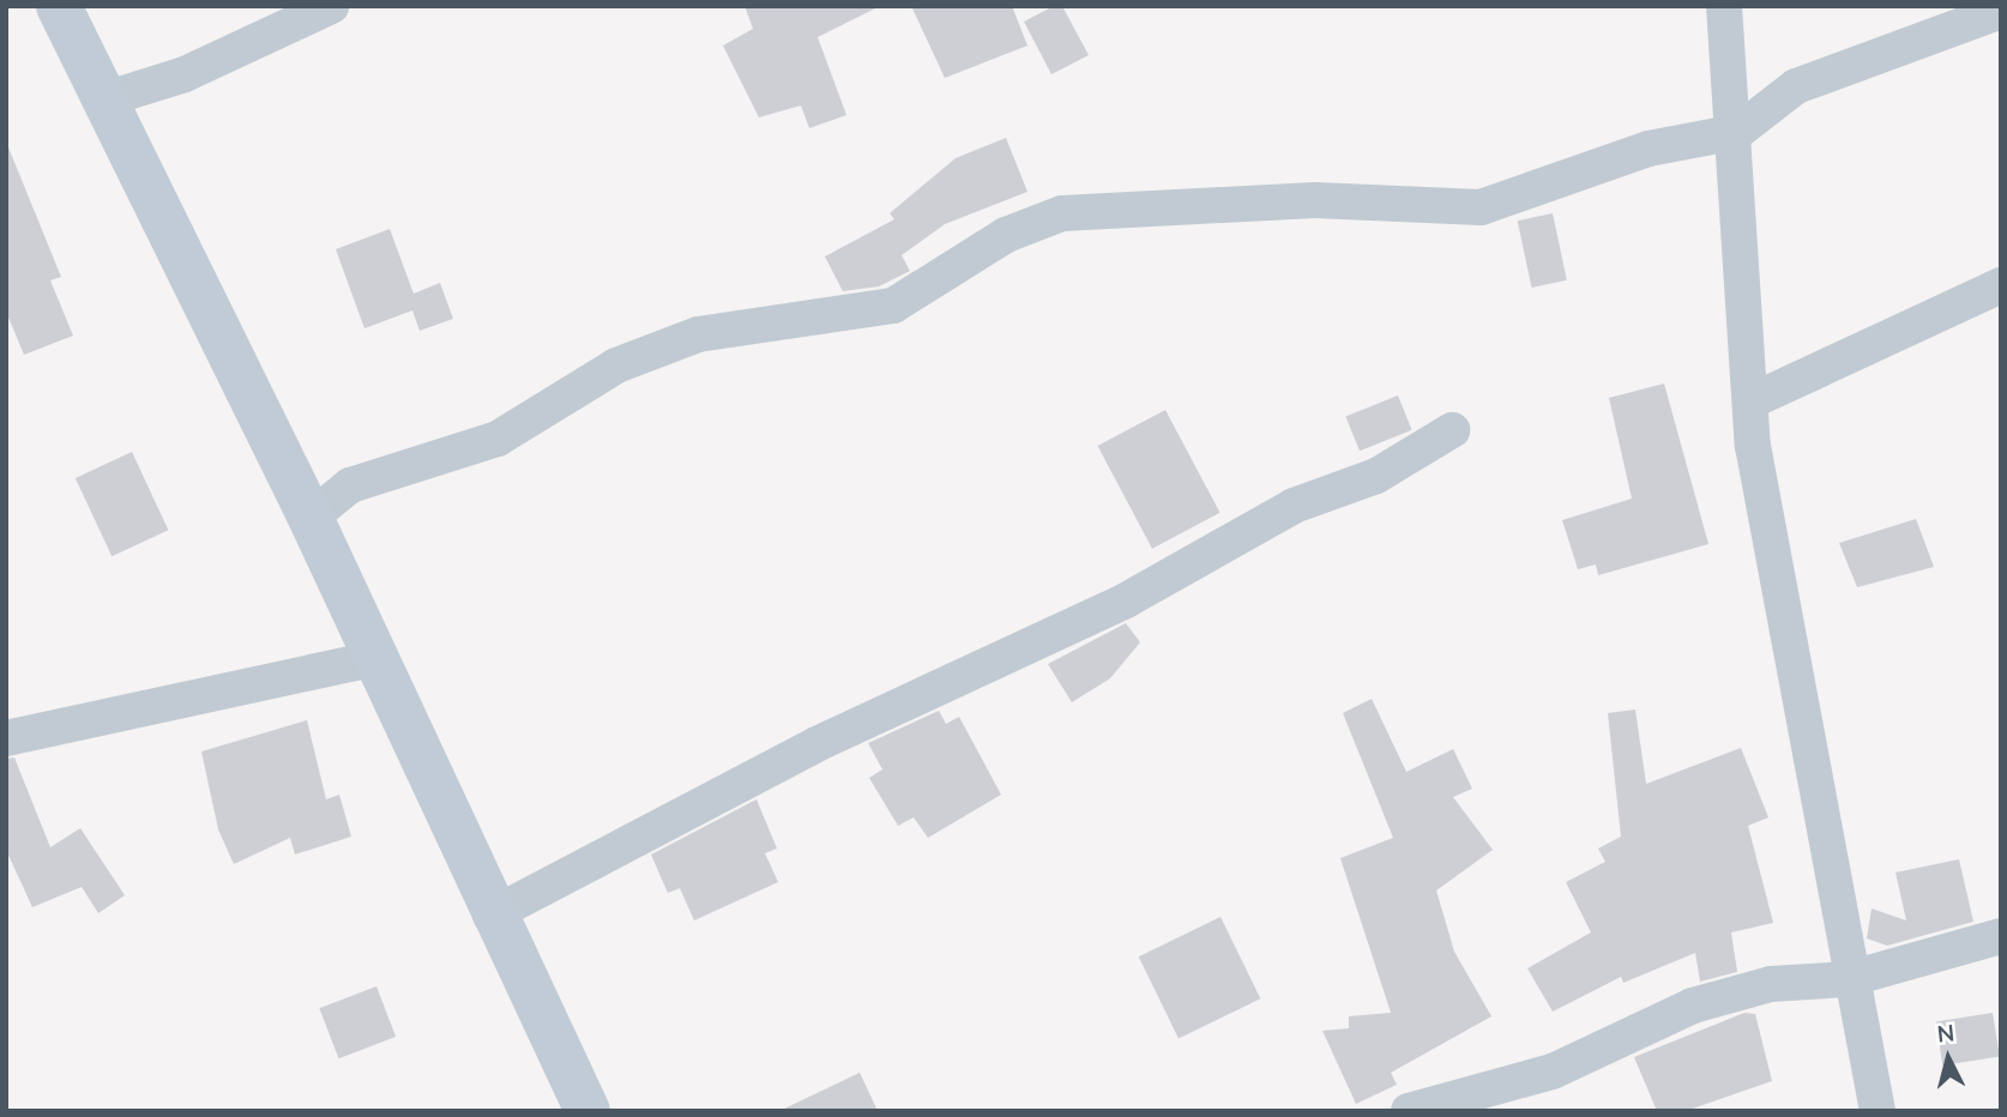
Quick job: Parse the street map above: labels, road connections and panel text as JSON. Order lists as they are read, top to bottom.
{
  "north": "top"
}
